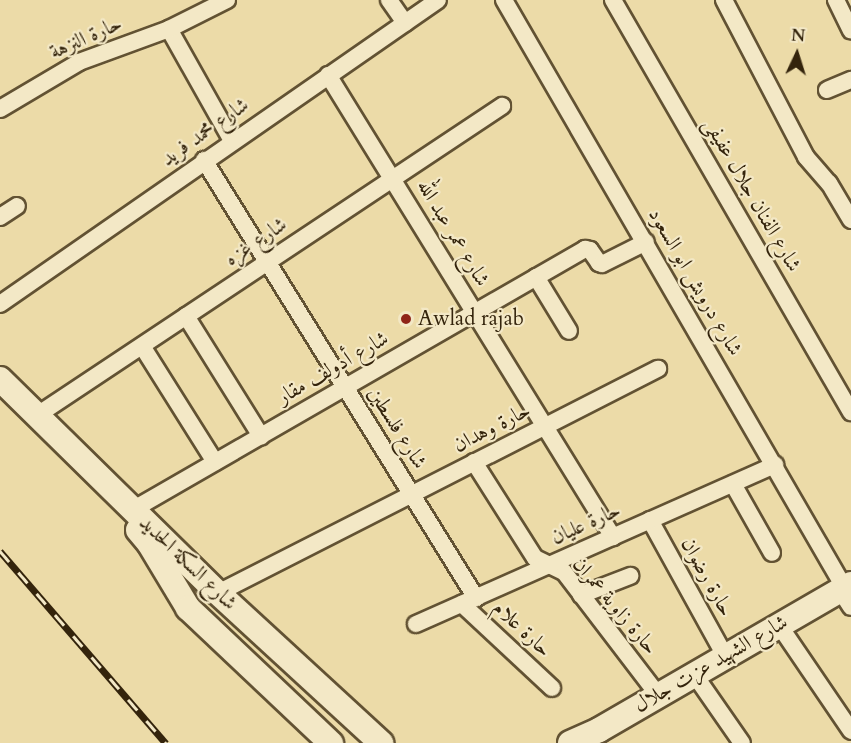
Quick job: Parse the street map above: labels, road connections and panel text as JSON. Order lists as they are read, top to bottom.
{
  "streets": {
    "street": [
      "حارة النزهة",
      "شارع محمد فريد",
      "شارع الفنان جلال عفيفى",
      "شارع عمر عبد الله",
      "شارع غزه",
      "شارع درويش ابو السعود",
      "شارع أدولف مقار",
      "شارع فلسطين",
      "حارة وهدان",
      "حارة عليان",
      "شارع السكة الحديد",
      "حارة رضوان",
      "حارة زاوية عمران",
      "حارة علام",
      "شارع الشهيد عزت جلال"
    ]
  },
  "crossings": [
    ["شارع محمد فريد", "شارع عمر عبد الله"],
    ["شارع محمد فريد", "شارع فلسطين"],
    ["شارع عمر عبد الله", "شارع غزه"],
    ["شارع عمر عبد الله", "شارع أدولف مقار"],
    ["شارع عمر عبد الله", "حارة وهدان"],
    ["شارع عمر عبد الله", "حارة عليان"],
    ["شارع غزه", "شارع فلسطين"],
    ["شارع غزه", "شارع السكة الحديد"],
    ["شارع درويش ابو السعود", "شارع أدولف مقار"],
    ["شارع درويش ابو السعود", "حارة عليان"],
    ["شارع درويش ابو السعود", "شارع الشهيد عزت جلال"],
    ["شارع أدولف مقار", "شارع فلسطين"],
    ["شارع أدولف مقار", "شارع السكة الحديد"],
    ["شارع فلسطين", "حارة وهدان"],
    ["شارع فلسطين", "حارة عليان"],
    ["شارع فلسطين", "حارة علام"],
    ["حارة وهدان", "شارع السكة الحديد"],
    ["حارة وهدان", "حارة زاوية عمران"],
    ["حارة عليان", "حارة رضوان"],
    ["حارة عليان", "حارة زاوية عمران"],
    ["حارة عليان", "حارة علام"],
    ["حارة رضوان", "شارع الشهيد عزت جلال"],
    ["حارة زاوية عمران", "شارع الشهيد عزت جلال"]
  ],
  "places": ["Awlad rajab"],
  "north": "top"
}
